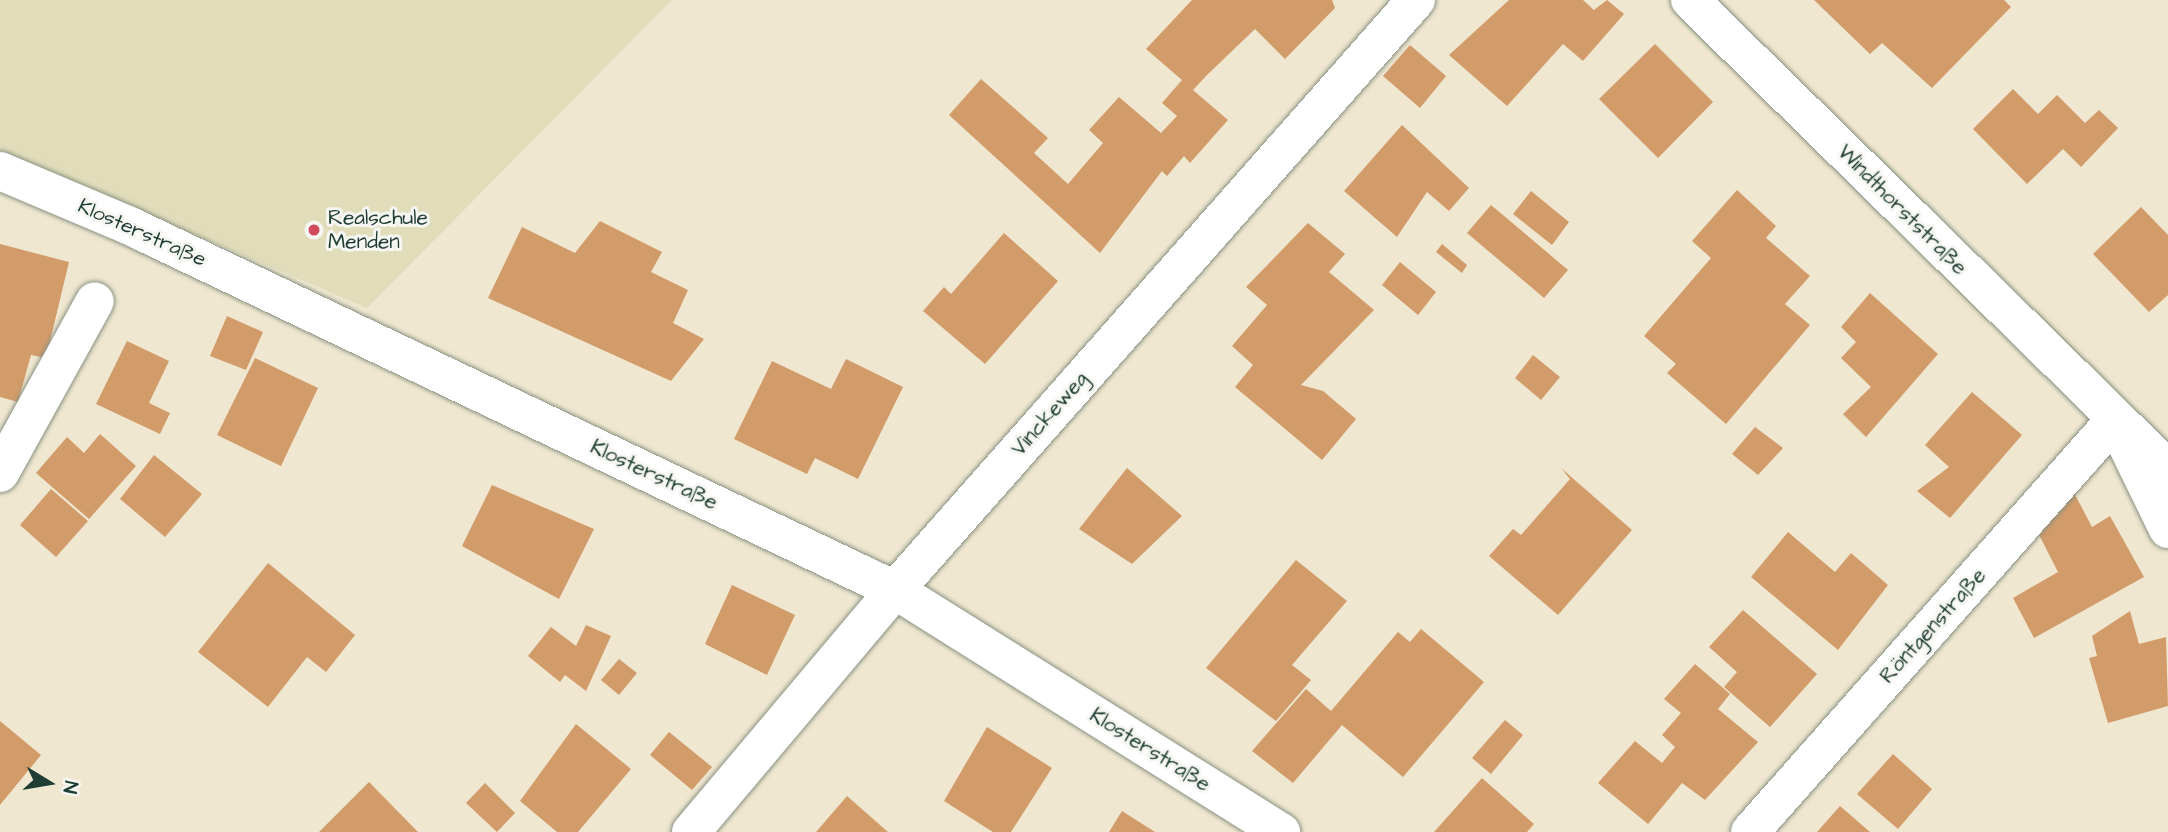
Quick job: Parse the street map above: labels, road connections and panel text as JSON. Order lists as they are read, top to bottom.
{
  "streets": {
    "street": [
      "Windthorststraße",
      "Klosterstraße",
      "Vinckeweg",
      "Röntgenstraße"
    ]
  },
  "crossings": [
    ["Windthorststraße", "Röntgenstraße"],
    ["Klosterstraße", "Vinckeweg"]
  ],
  "places": ["Realschule Menden"],
  "north": "right"
}
